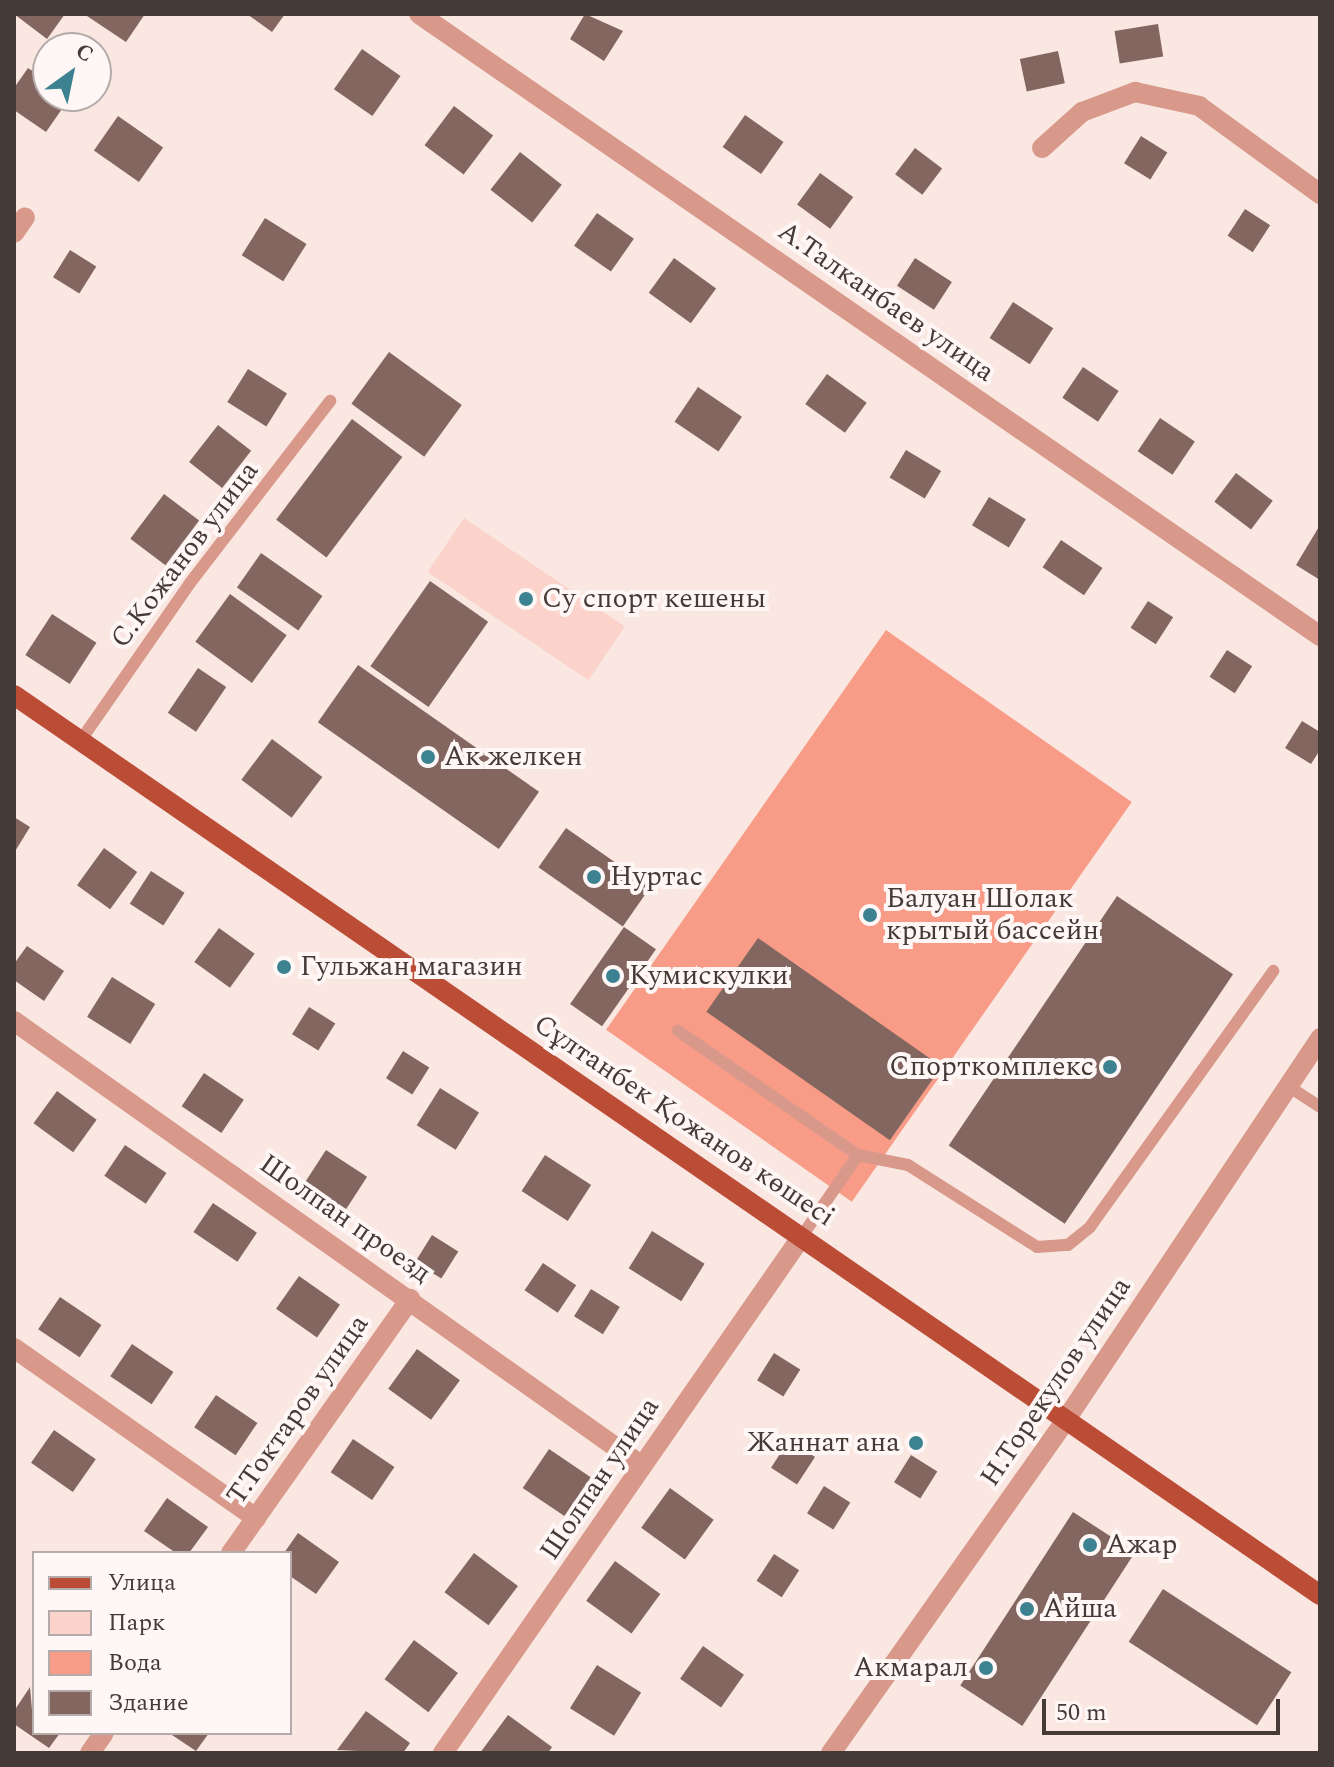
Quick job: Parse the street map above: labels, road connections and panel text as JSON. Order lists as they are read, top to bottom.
{
  "streets": {
    "main road": ["Сұлтанбек Қожанов көшесі"],
    "street": [
      "А.Талканбаев улица",
      "Шолпан проезд",
      "Н.Торекулов улица",
      "Т.Токтаров улица",
      "Шолпан улица"
    ],
    "lane": ["С.Кожанов улица"]
  },
  "crossings": [
    ["С.Кожанов улица", "Сұлтанбек Қожанов көшесі"],
    ["Сұлтанбек Қожанов көшесі", "Н.Торекулов улица"],
    ["Сұлтанбек Қожанов көшесі", "Шолпан улица"],
    ["Шолпан проезд", "Т.Токтаров улица"],
    ["Шолпан проезд", "Шолпан улица"]
  ],
  "places": [
    "Су спорт кешены",
    "Ак желкен",
    "Нуртас",
    "Балуан Шолак крытый бассейн",
    "Гульжан магазин",
    "Кумискулки",
    "Спорткомплекс",
    "Жаннат ана",
    "Ажар",
    "Айша",
    "Акмарал"
  ],
  "legend": [
    "Улица",
    "Парк",
    "Вода",
    "Здание"
  ],
  "scale_bar": "50 m",
  "north": "top right"
}
